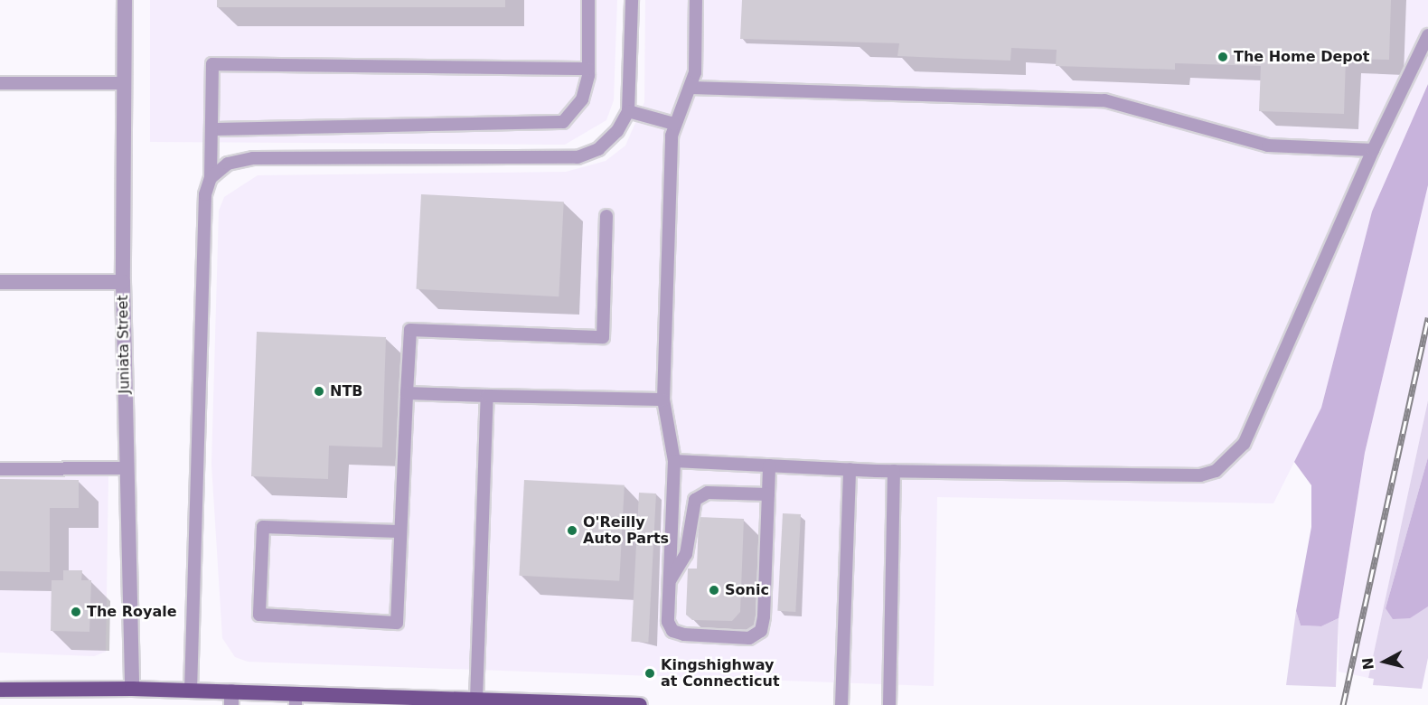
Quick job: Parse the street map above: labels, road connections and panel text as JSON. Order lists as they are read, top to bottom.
{
  "streets": {
    "street": ["Juniata Street"]
  },
  "places": [
    "The Home Depot",
    "NTB",
    "O'Reilly Auto Parts",
    "Sonic",
    "The Royale",
    "Kingshighway at Connecticut"
  ],
  "north": "left"
}
